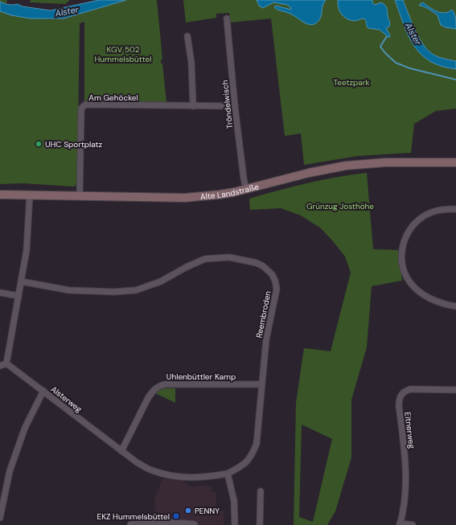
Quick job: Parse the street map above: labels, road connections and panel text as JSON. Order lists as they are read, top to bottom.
{
  "streets": {
    "main road": ["Alte Landstraße"],
    "street": [
      "Am Gehöckel",
      "Tröndelwisch",
      "Reembroden",
      "Uhlenbüttler Kamp",
      "Alsterweg",
      "Eitnerweg"
    ]
  },
  "crossings": [
    ["Am Gehöckel", "Tröndelwisch"],
    ["Am Gehöckel", "Alte Landstraße"],
    ["Tröndelwisch", "Alte Landstraße"],
    ["Reembroden", "Uhlenbüttler Kamp"],
    ["Reembroden", "Alsterweg"],
    ["Uhlenbüttler Kamp", "Alsterweg"]
  ],
  "water": ["Alster"],
  "parks": ["KGV 502 Hummelsbüttel", "Teetzpark", "Grünzug Josthöhe"],
  "places": {
    "other": ["UHC Sportplatz", "PENNY"],
    "transit": ["EKZ Hummelsbüttel"]
  }
}
